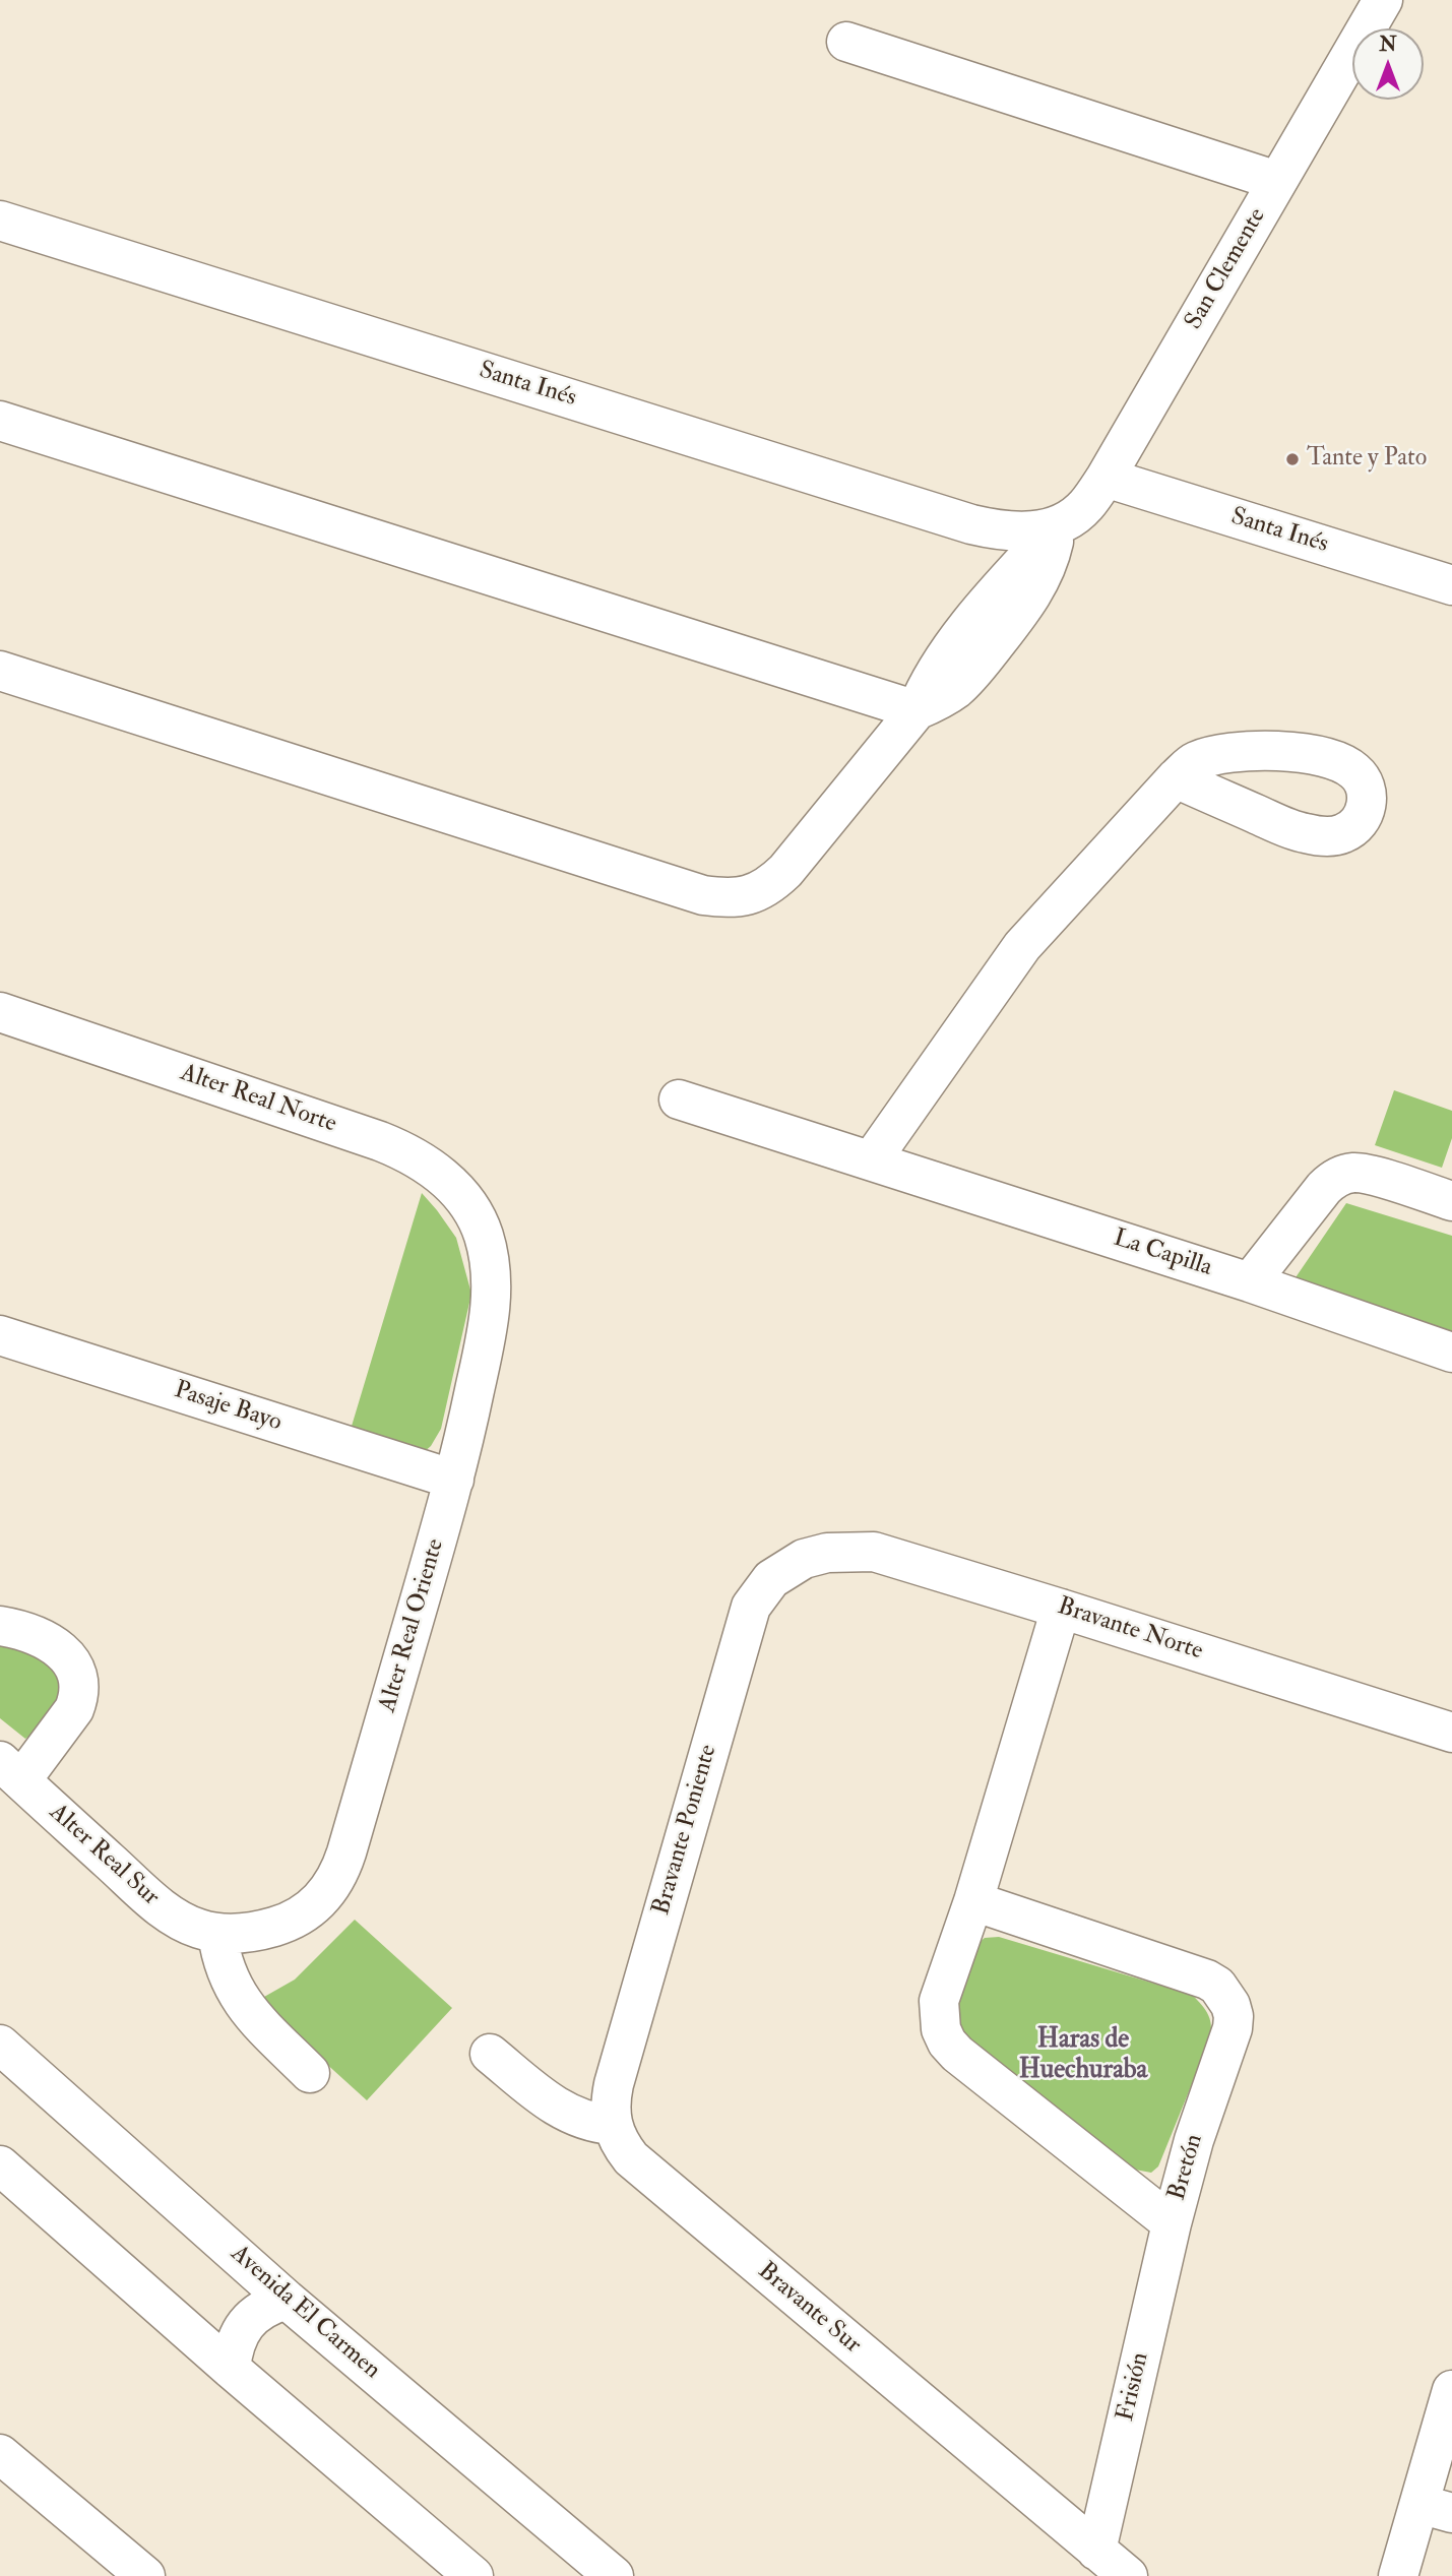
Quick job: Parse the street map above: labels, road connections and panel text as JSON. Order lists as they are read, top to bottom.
{
  "streets": {
    "street": [
      "San Clemente",
      "Santa Inés",
      "Alter Real Norte",
      "La Capilla",
      "Pasaje Bayo",
      "Alter Real Oriente",
      "Bravante Norte",
      "Bravante Poniente",
      "Alter Real Sur",
      "Bretón",
      "Bravante Sur",
      "Avenida El Carmen",
      "Frisión"
    ]
  },
  "crossings": [
    ["San Clemente", "Santa Inés"],
    ["Alter Real Norte", "Alter Real Oriente"],
    ["Pasaje Bayo", "Alter Real Oriente"],
    ["Alter Real Oriente", "Alter Real Sur"],
    ["Bravante Norte", "Bravante Poniente"],
    ["Bravante Norte", "Bretón"],
    ["Bravante Poniente", "Bravante Sur"],
    ["Bretón", "Frisión"],
    ["Bravante Sur", "Frisión"]
  ],
  "districts": ["Haras de Huechuraba"],
  "places": ["Tante y Pato"],
  "north": "top"
}
